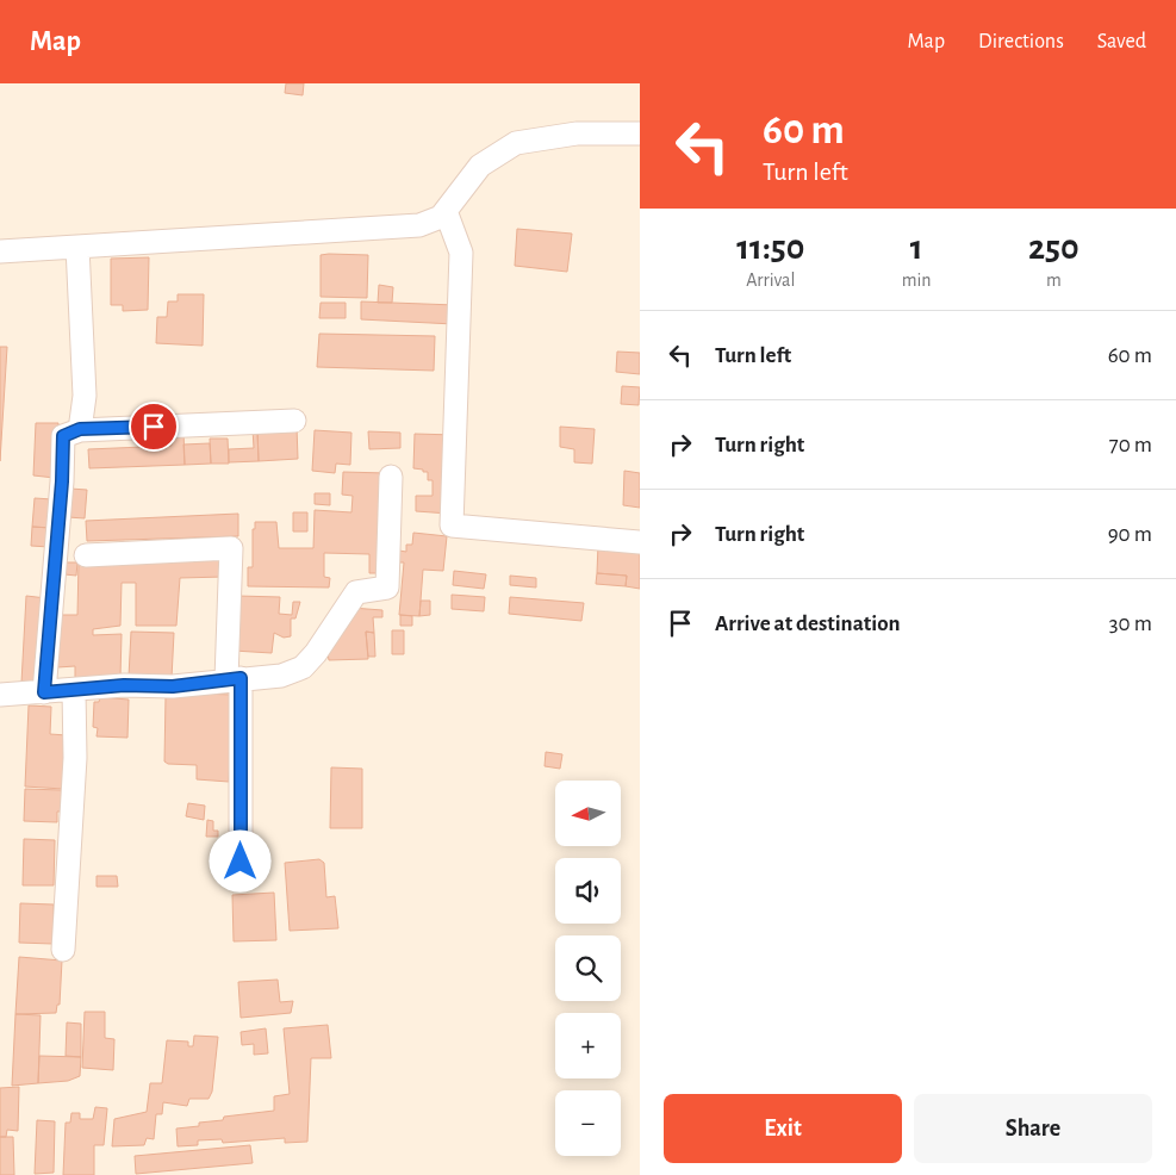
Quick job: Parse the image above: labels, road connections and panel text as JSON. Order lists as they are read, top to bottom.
{
  "north": "left",
  "page": {
    "header": "Map",
    "nav": ["Map", "Directions", "Saved"],
    "turn": ["60 m", "Turn left"],
    "eta": [
      "11:50",
      "Arrival",
      "1",
      "min",
      "250",
      "m"
    ],
    "list": [
      {
        "name": "Turn left",
        "value": "60 m"
      },
      {
        "name": "Turn right",
        "value": "70 m"
      },
      {
        "name": "Turn right",
        "value": "90 m"
      },
      {
        "name": "Arrive at destination",
        "value": "30 m"
      }
    ],
    "map_buttons": ["+", "−"],
    "buttons": ["Exit", "Share"]
  }
}
